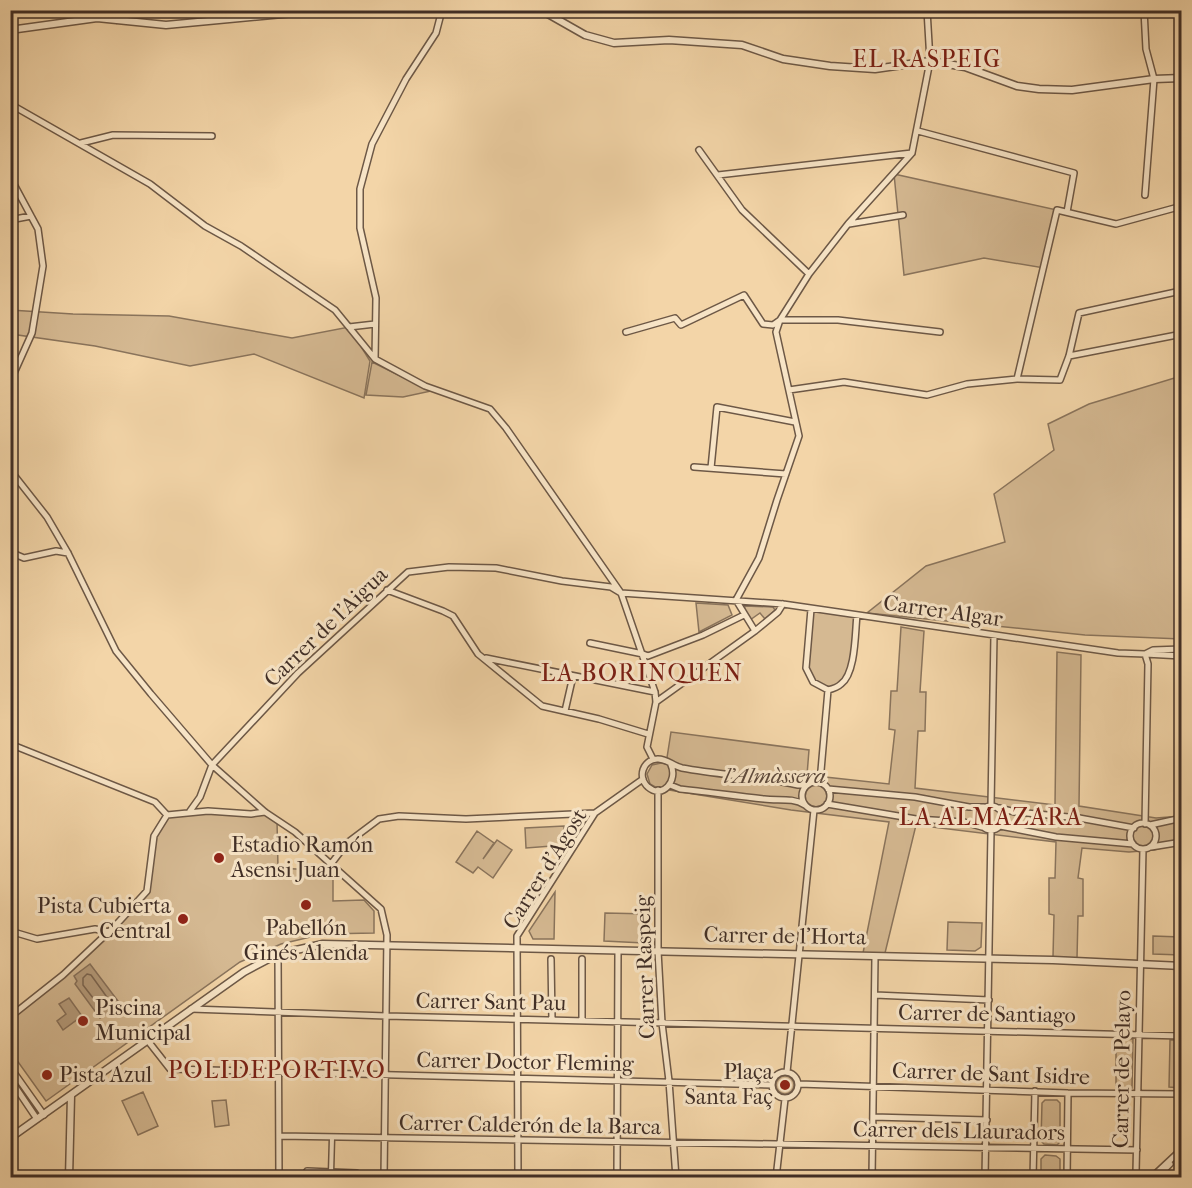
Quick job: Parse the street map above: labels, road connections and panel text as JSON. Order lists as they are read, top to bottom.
{
  "streets": {
    "street": [
      "Carrer Algar",
      "Carrer de l'Aigua",
      "Carrer d'Agost",
      "Carrer de l'Horta",
      "Carrer Raspeig",
      "Carrer Sant Pau",
      "Carrer de Santiago",
      "Carrer Doctor Fleming",
      "Carrer de Pelayo",
      "Carrer de Sant Isidre",
      "Carrer Calderón de la Barca",
      "Carrer dels Llauradors"
    ]
  },
  "crossings": [
    ["Carrer Algar", "Carrer de l'Aigua"],
    ["Carrer d'Agost", "Carrer de l'Horta"],
    ["Carrer d'Agost", "Carrer Raspeig"],
    ["Carrer d'Agost", "Carrer Sant Pau"],
    ["Carrer d'Agost", "Carrer Doctor Fleming"],
    ["Carrer d'Agost", "Carrer Calderón de la Barca"],
    ["Carrer de l'Horta", "Carrer Raspeig"],
    ["Carrer de l'Horta", "Carrer Sant Pau"],
    ["Carrer de l'Horta", "Carrer Doctor Fleming"],
    ["Carrer de l'Horta", "Carrer de Pelayo"],
    ["Carrer Raspeig", "Carrer Sant Pau"],
    ["Carrer Raspeig", "Carrer Doctor Fleming"],
    ["Carrer Raspeig", "Carrer Calderón de la Barca"],
    ["Carrer Sant Pau", "Carrer de Santiago"],
    ["Carrer de Santiago", "Carrer de Pelayo"],
    ["Carrer Doctor Fleming", "Carrer de Sant Isidre"],
    ["Carrer de Pelayo", "Carrer de Sant Isidre"],
    ["Carrer de Pelayo", "Carrer dels Llauradors"],
    ["Carrer Calderón de la Barca", "Carrer dels Llauradors"]
  ],
  "districts": [
    "EL RASPEIG",
    "LA BORINQUEN",
    "LA ALMAZARA",
    "POLIDEPORTIVO"
  ],
  "parks": ["l'Almàssera"],
  "places": [
    "Estadio Ramón Asensi Juan",
    "Pabellón Ginés Alenda",
    "Pista Cubierta Central",
    "Piscina Municipal",
    "Pista Azul",
    "Plaça Santa Faç"
  ]
}
